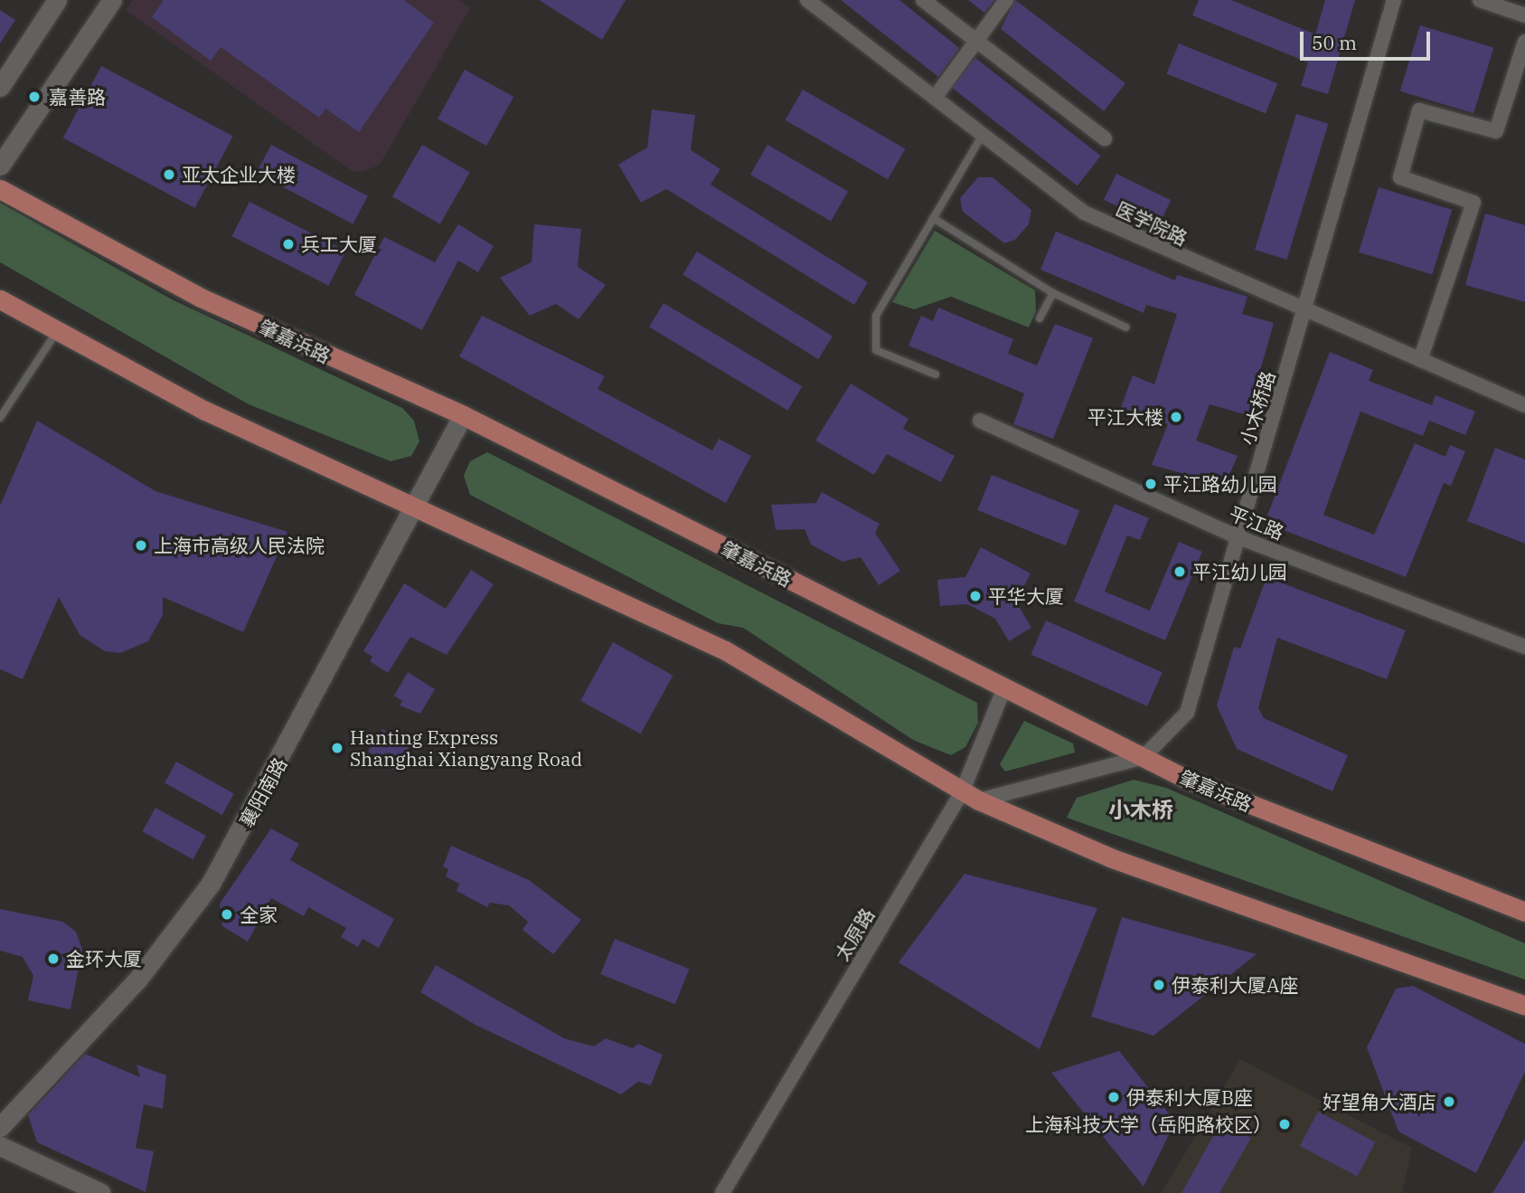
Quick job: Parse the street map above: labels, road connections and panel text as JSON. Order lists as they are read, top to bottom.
{
  "streets": {
    "main road": ["肇嘉浜路"],
    "street": [
      "医学院路",
      "小木桥路",
      "平江路",
      "襄阳南路",
      "太原路"
    ]
  },
  "crossings": [
    ["医学院路", "小木桥路"],
    ["肇嘉浜路", "小木桥路"],
    ["肇嘉浜路", "襄阳南路"],
    ["肇嘉浜路", "太原路"],
    ["小木桥路", "平江路"]
  ],
  "districts": ["小木桥"],
  "places": [
    "嘉善路",
    "亚太企业大楼",
    "兵工大厦",
    "平江大楼",
    "平江路幼儿园",
    "上海市高级人民法院",
    "平江幼儿园",
    "平华大厦",
    "Hanting Express Shanghai Xiangyang Road",
    "全家",
    "金环大厦",
    "伊泰利大厦A座",
    "伊泰利大厦B座",
    "好望角大酒店",
    "上海科技大学（岳阳路校区）"
  ],
  "scale_bar": "50 m"
}
